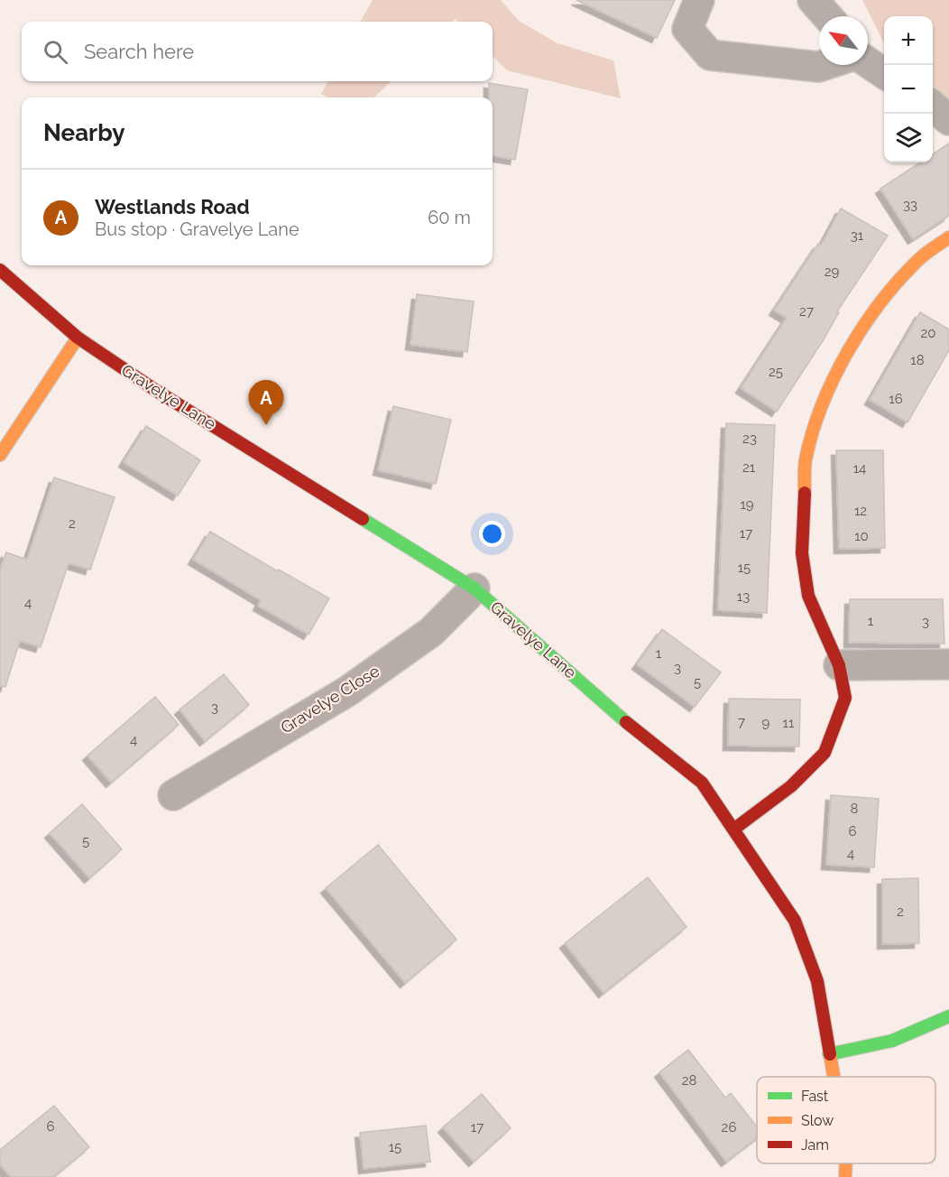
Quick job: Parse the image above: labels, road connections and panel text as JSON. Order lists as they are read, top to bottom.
{
  "streets": {
    "street": ["Gravelye Lane", "Gravelye Close"]
  },
  "crossings": [
    ["Gravelye Lane", "Gravelye Close"]
  ],
  "house_numbers": [
    "33",
    "31",
    "29",
    "27",
    "20",
    "18",
    "25",
    "16",
    "23",
    "21",
    "14",
    "19",
    "12",
    "2",
    "17",
    "10",
    "15",
    "13",
    "4",
    "1",
    "3",
    "1",
    "3",
    "5",
    "3",
    "7",
    "9",
    "11",
    "4",
    "8",
    "6",
    "5",
    "4",
    "2",
    "28",
    "6",
    "17",
    "26",
    "15"
  ],
  "legend": ["Fast", "Slow", "Jam"],
  "north": "top left",
  "page": {
    "map_buttons": ["+", "−"],
    "search": "Search here",
    "heading": "Nearby",
    "list": [
      {
        "mark": "A",
        "name": "Westlands Road",
        "note": "Bus stop · Gravelye Lane",
        "value": "60 m"
      }
    ],
    "pins": "A"
  }
}
